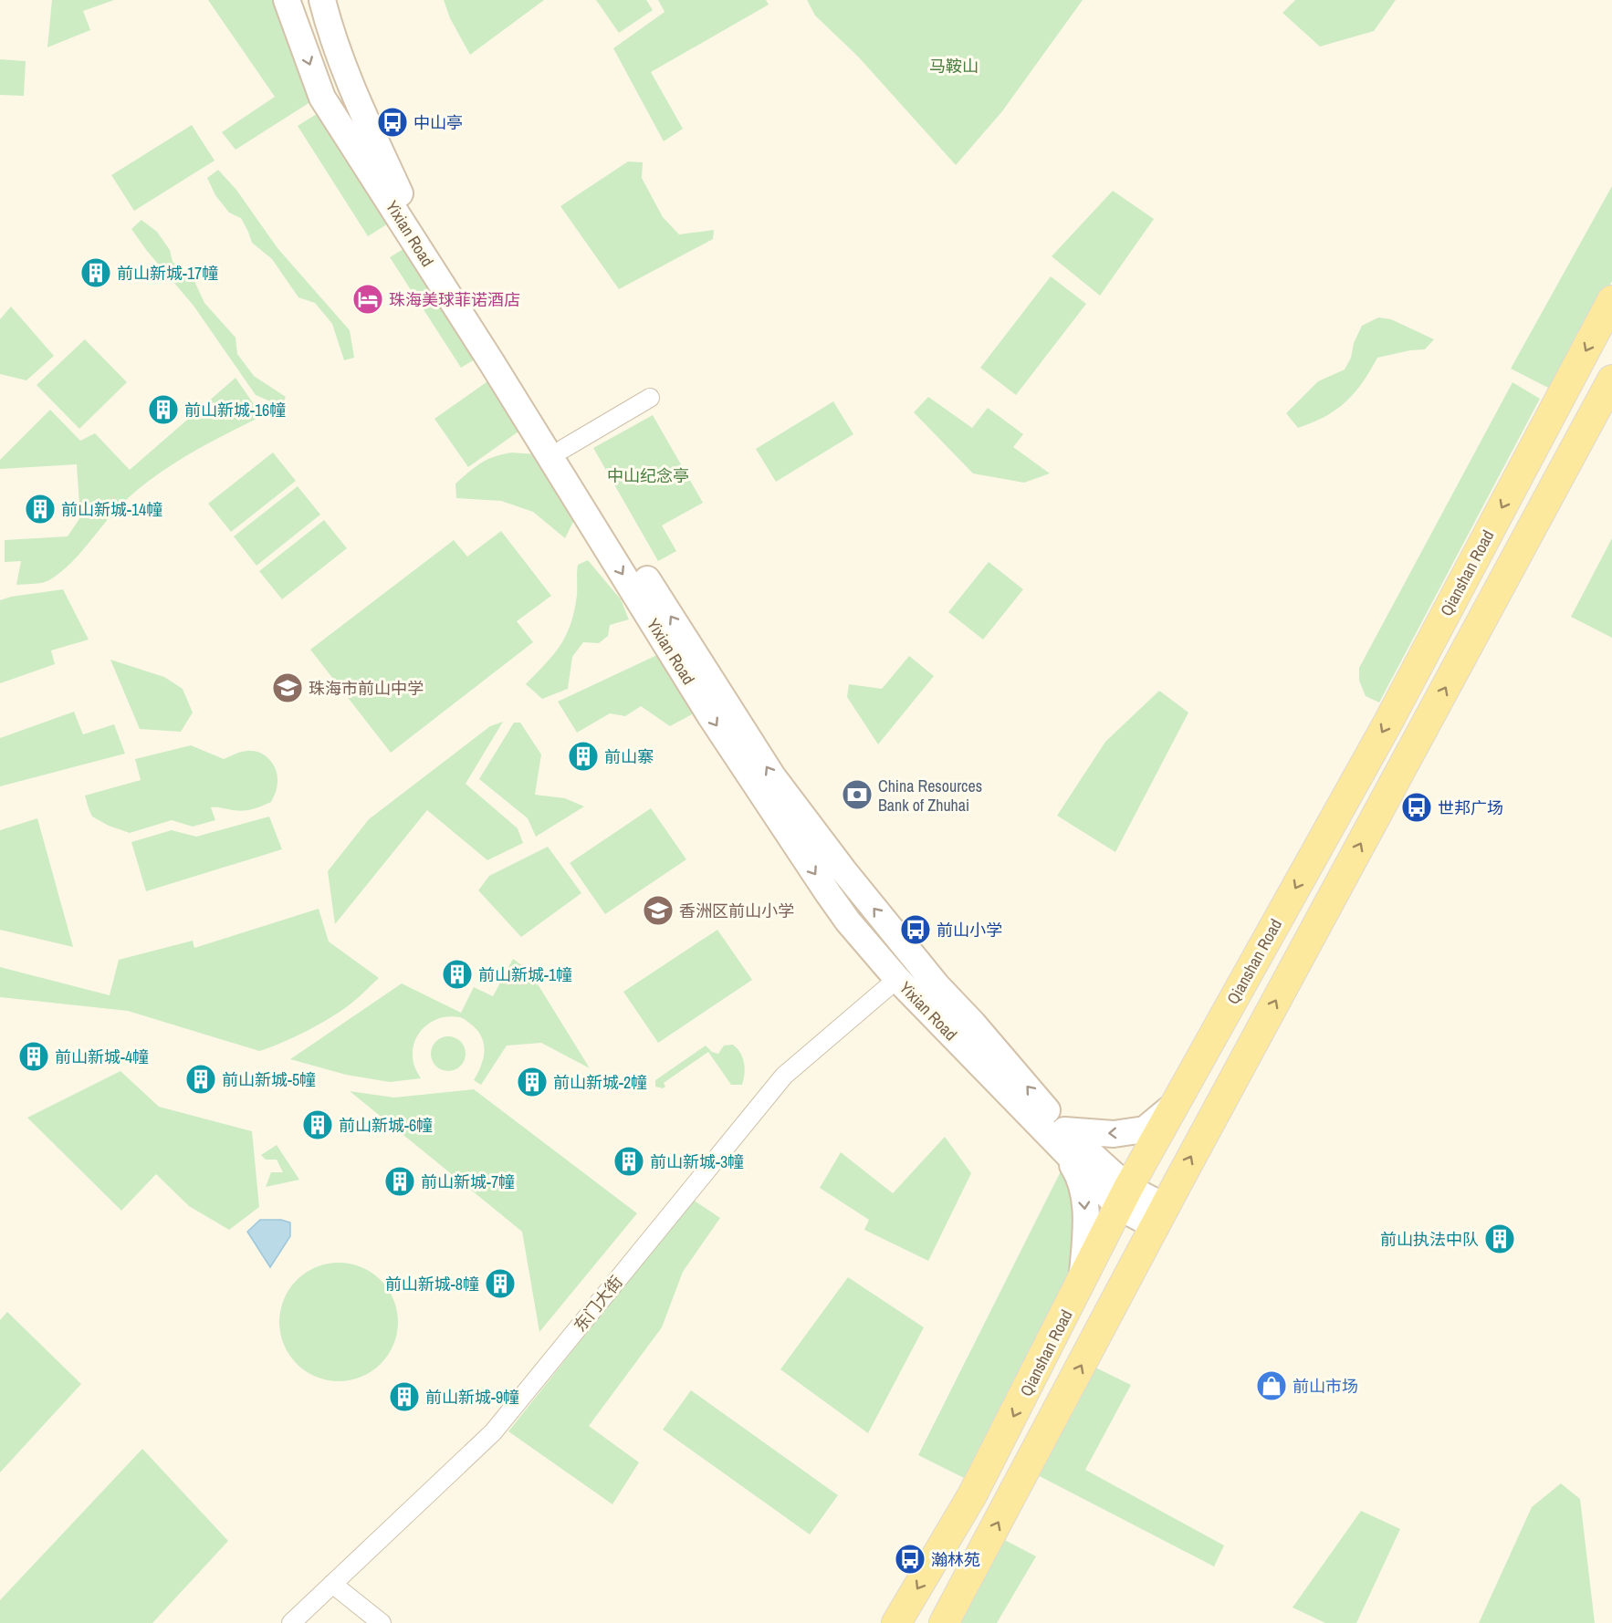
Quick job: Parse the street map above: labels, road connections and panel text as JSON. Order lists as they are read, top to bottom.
{
  "streets": {
    "main road": ["Yixian Road", "Qianshan Road"],
    "street": ["东门大街"]
  },
  "crossings": [
    ["Yixian Road", "Qianshan Road"],
    ["Yixian Road", "东门大街"]
  ],
  "parks": ["马鞍山", "中山纪念亭"],
  "places": {
    "bus stop": [
      "中山亭",
      "世邦广场",
      "前山小学",
      "瀚林苑"
    ],
    "building": [
      "前山新城-17幢",
      "前山新城-16幢",
      "前山新城-14幢",
      "前山寨",
      "前山新城-1幢",
      "前山新城-4幢",
      "前山新城-5幢",
      "前山新城-2幢",
      "前山新城-6幢",
      "前山新城-3幢",
      "前山新城-7幢",
      "前山执法中队",
      "前山新城-8幢",
      "前山新城-9幢"
    ],
    "hotel": ["珠海美球菲诺酒店"],
    "school or university": ["珠海市前山中学", "香洲区前山小学"],
    "bank": ["China Resources Bank of Zhuhai"],
    "shop": ["前山市场"]
  }
}
